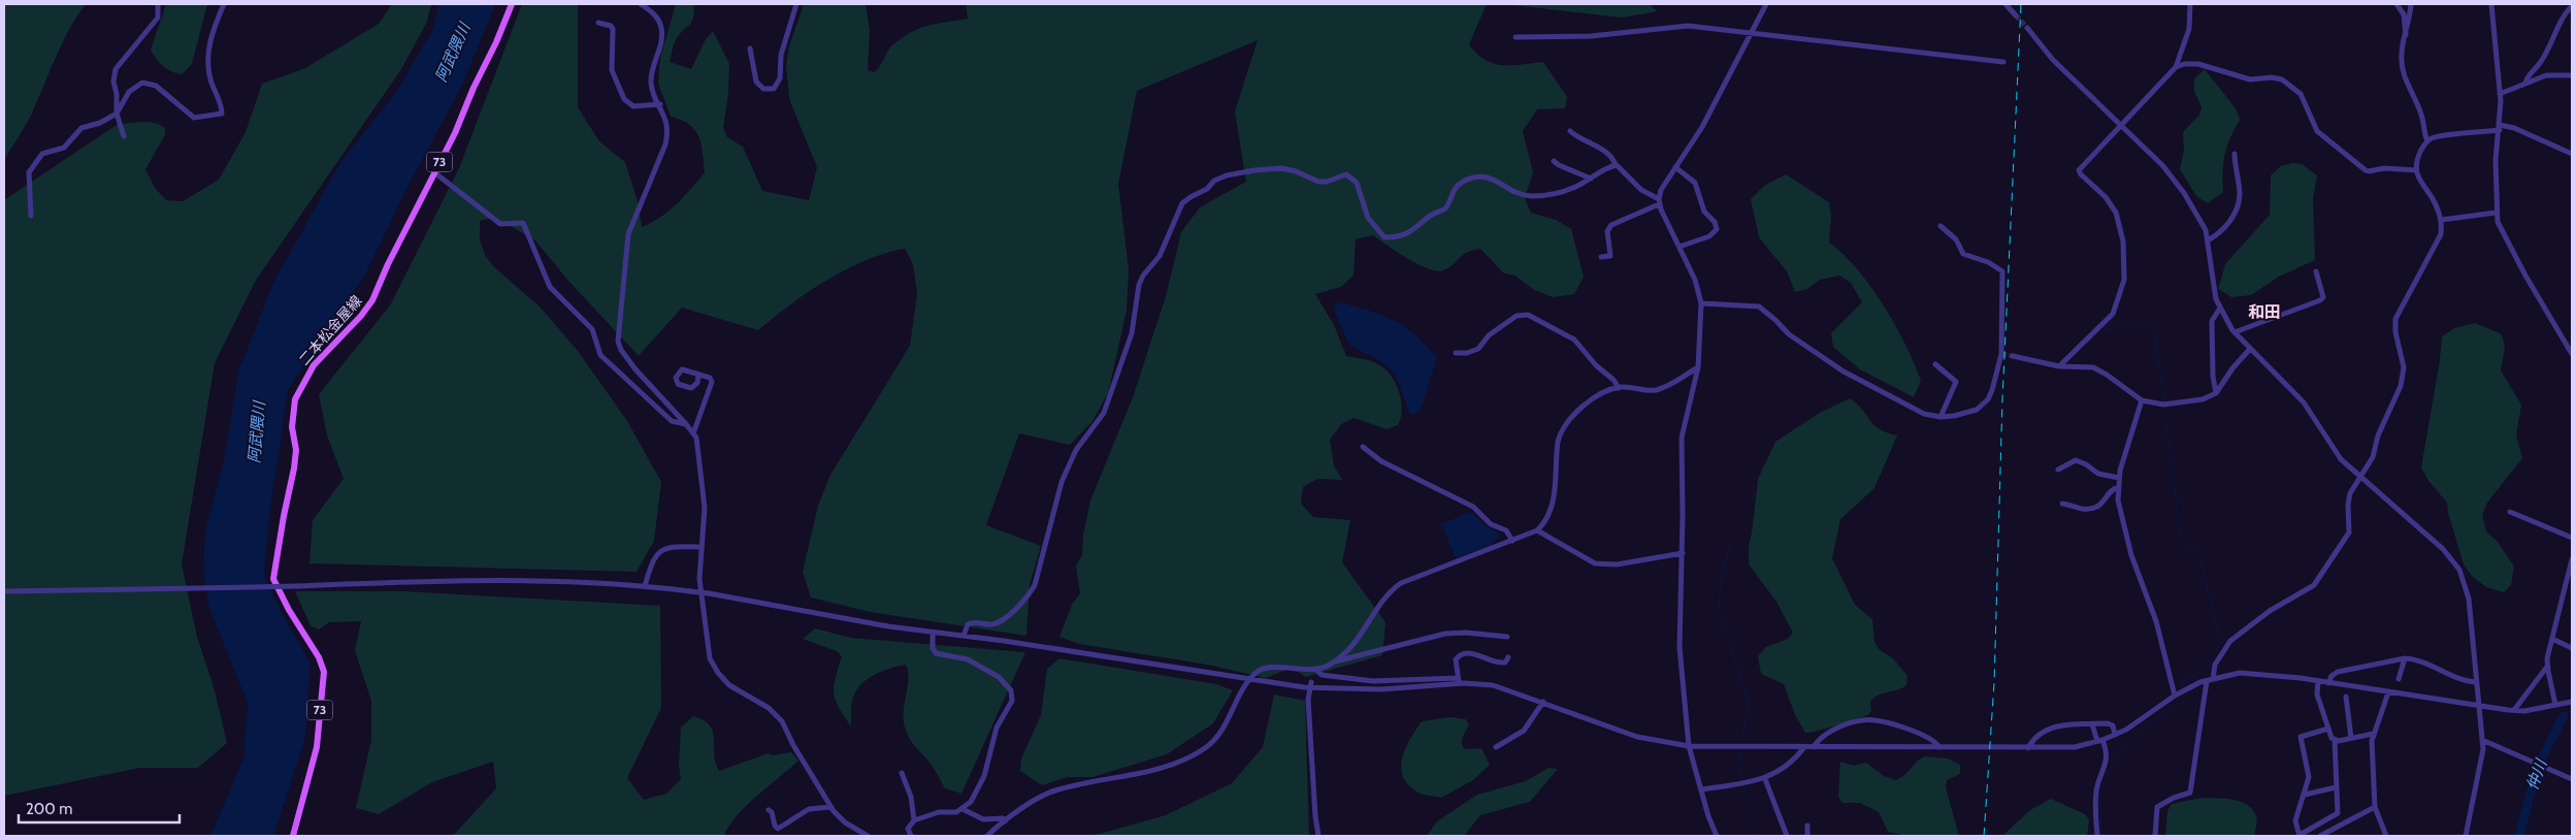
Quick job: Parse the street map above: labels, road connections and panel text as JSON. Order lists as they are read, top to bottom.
{
  "streets": {
    "main road": ["73", "二本松金屋線"]
  },
  "districts": ["和田"],
  "water": ["阿武隈川", "仲川"],
  "scale_bar": "200 m"
}
